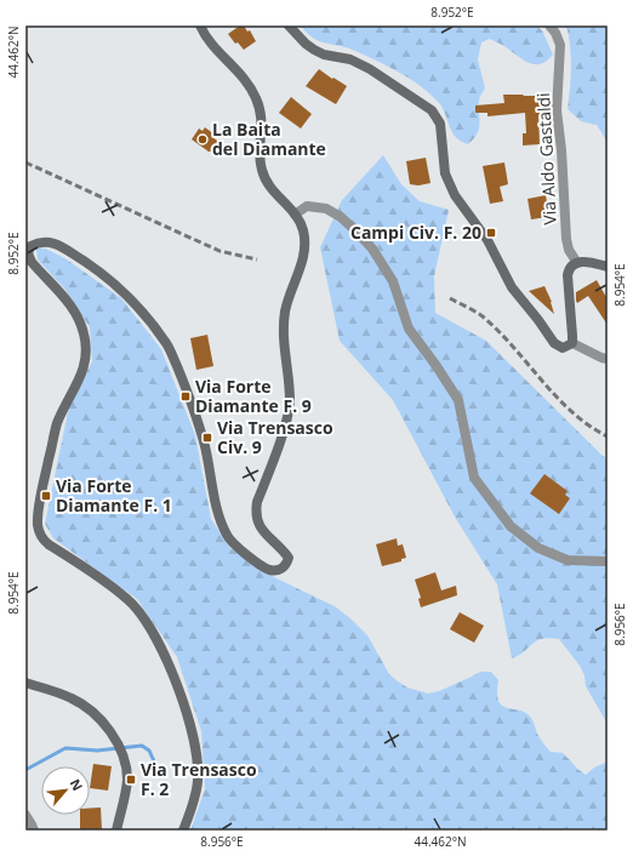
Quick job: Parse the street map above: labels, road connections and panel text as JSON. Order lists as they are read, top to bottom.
{
  "streets": {
    "street": ["Via Aldo Gastaldi"]
  },
  "places": {
    "other": ["La Baita del Diamante"],
    "transit": [
      "Campi Civ. F. 20",
      "Via Forte Diamante F. 9",
      "Via Trensasco Civ. 9",
      "Via Forte Diamante F. 1",
      "Via Trensasco F. 2"
    ]
  },
  "north": "top right",
  "coordinates": [
    "8.952°E",
    "44.462°N",
    "8.954°E",
    "8.956°E"
  ]
}
